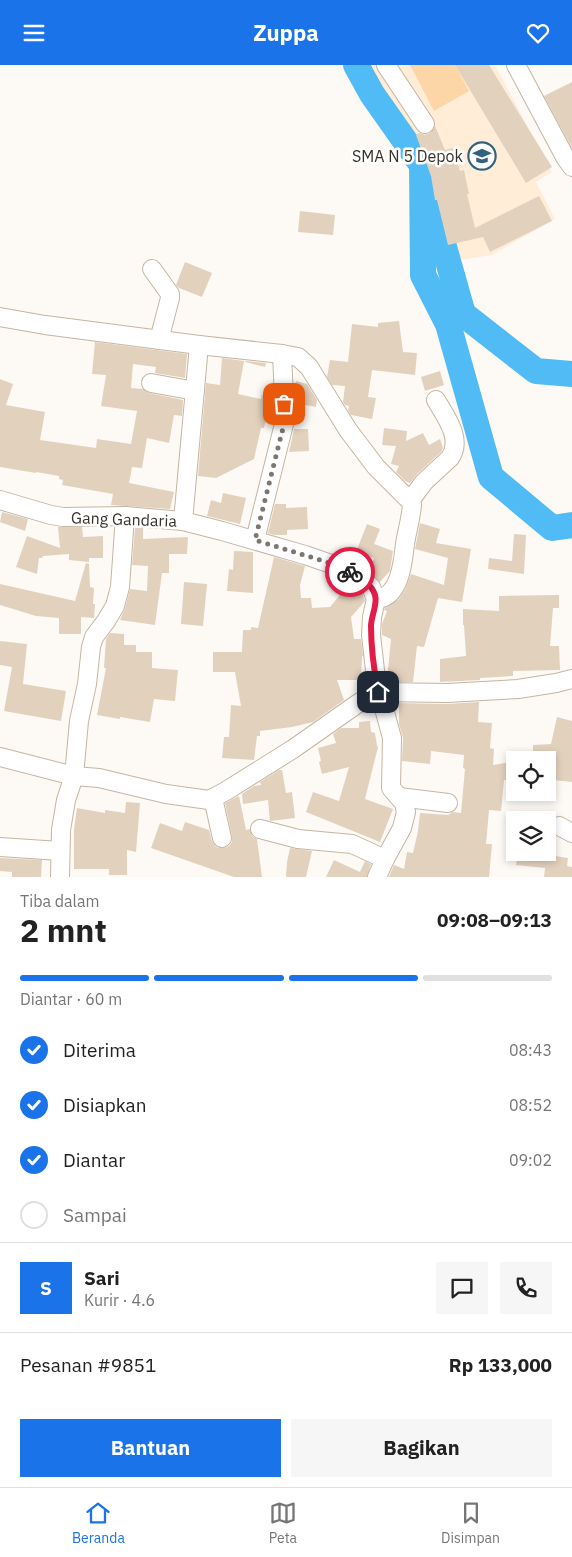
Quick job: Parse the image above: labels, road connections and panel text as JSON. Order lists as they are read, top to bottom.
{
  "streets": {
    "street": ["Gang Gandaria"]
  },
  "places": {
    "school or university": ["SMA N 5 Depok"]
  },
  "page": {
    "header": "Zuppa",
    "heading": ["2 mnt", "Tiba dalam", "09:08–09:13"],
    "panel": [
      "Sari",
      "Kurir · 4.6",
      "Pesanan #9851",
      "Rp 133,000"
    ],
    "bar": "Diantar · 60 m",
    "list": [
      ["Diterima", "08:43"],
      ["Disiapkan", "08:52"],
      ["Diantar", "09:02"],
      "Sampai"
    ],
    "round": "S",
    "buttons": ["Bantuan", "Bagikan"],
    "tabs": ["Beranda", "Peta", "Disimpan"]
  }
}
